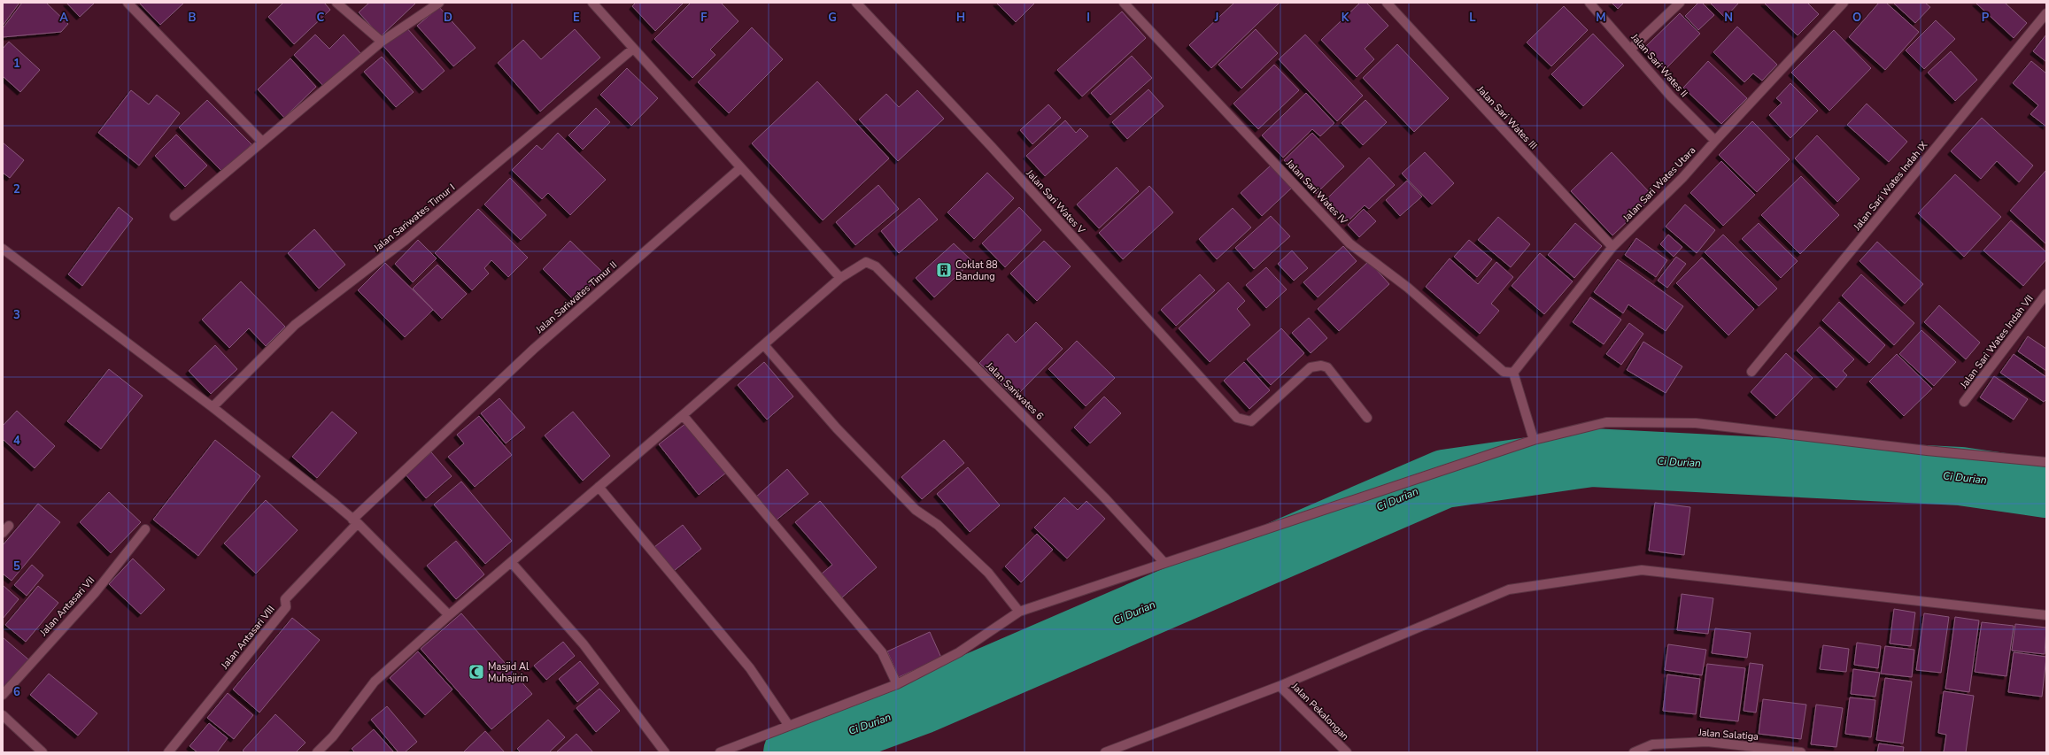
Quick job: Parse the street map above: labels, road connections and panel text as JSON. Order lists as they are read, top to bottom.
{
  "streets": {
    "street": [
      "Jalan Sari Wates II",
      "Jalan Sari Wates III",
      "Jalan Sari Wates Utara",
      "Jalan Sari Wates Indah IX",
      "Jalan Sari Wates IV",
      "Jalan Sari Wates V",
      "Jalan Sariwates Timur I",
      "Jalan Sariwates Timur II",
      "Jalan Sari Wates Indah VII",
      "Jalan Sariwates 6",
      "Jalan Antasari VII",
      "Jalan Antasari VIII",
      "Jalan Pekalongan",
      "Jalan Salatiga"
    ]
  },
  "crossings": [
    ["Jalan Sari Wates II", "Jalan Sari Wates Utara"],
    ["Jalan Sari Wates III", "Jalan Sari Wates Utara"],
    ["Jalan Sari Wates Utara", "Jalan Sari Wates IV"],
    ["Jalan Sariwates Timur II", "Jalan Antasari VIII"]
  ],
  "water": ["Ci Durian"],
  "places": {
    "building": ["Coklat 88 Bandung"],
    "mosque": ["Masjid Al Muhajirin"]
  },
  "grid": {
    "columns": [
      "A",
      "B",
      "C",
      "D",
      "E",
      "F",
      "G",
      "H",
      "I",
      "J",
      "K",
      "L",
      "M",
      "N",
      "O",
      "P"
    ],
    "rows": [
      "1",
      "2",
      "3",
      "4",
      "5",
      "6"
    ]
  }
}
